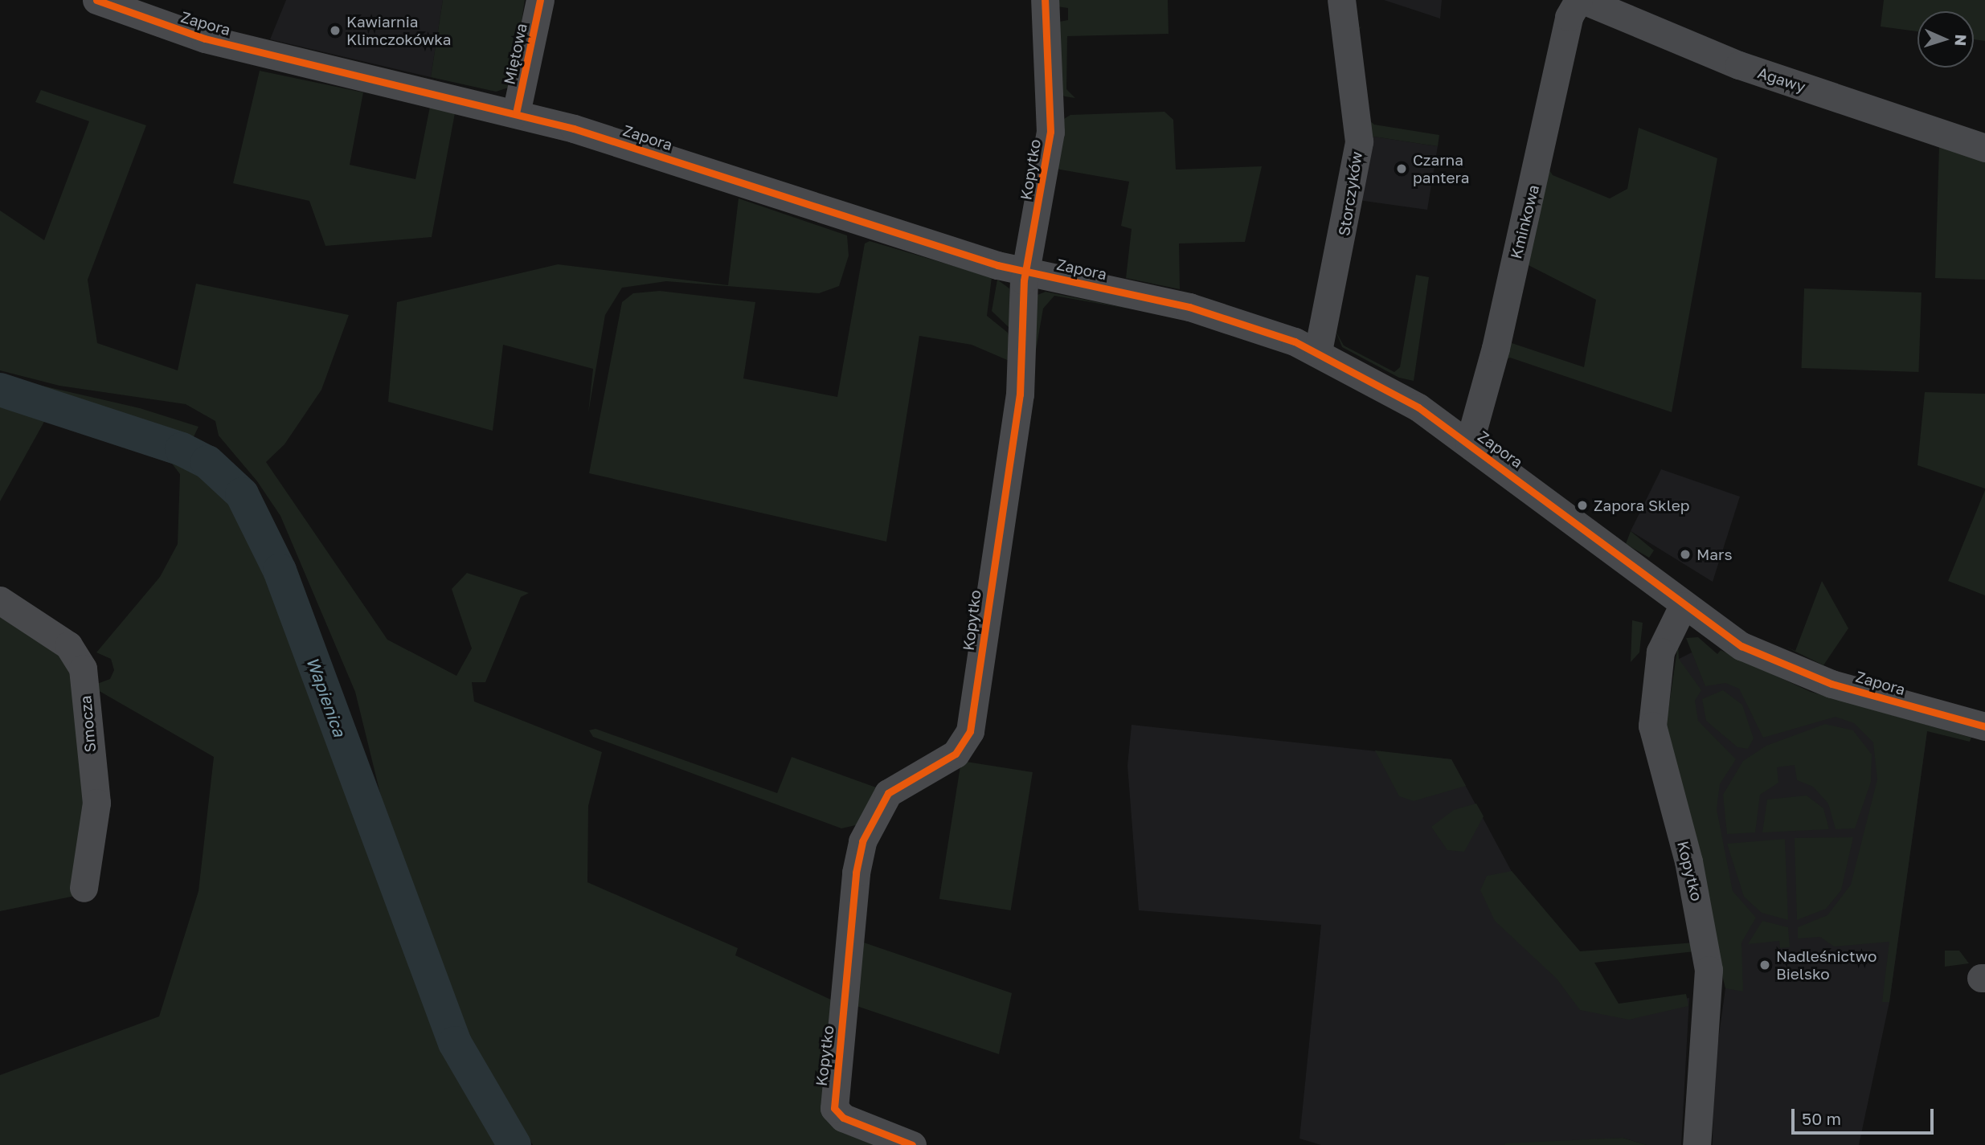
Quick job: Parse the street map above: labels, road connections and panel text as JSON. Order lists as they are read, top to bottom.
{
  "streets": {
    "street": [
      "Zapora",
      "Miętowa",
      "Agawy",
      "Kopytko",
      "Storczyków",
      "Kminkowa",
      "Smocza"
    ]
  },
  "crossings": [
    ["Zapora", "Miętowa"],
    ["Zapora", "Kopytko"],
    ["Zapora", "Storczyków"],
    ["Zapora", "Kminkowa"]
  ],
  "water": ["Wapienica"],
  "places": [
    "Kawiarnia Klimczokówka",
    "Czarna pantera",
    "Zapora Sklep",
    "Mars",
    "Nadleśnictwo Bielsko"
  ],
  "scale_bar": "50 m",
  "north": "right"
}
